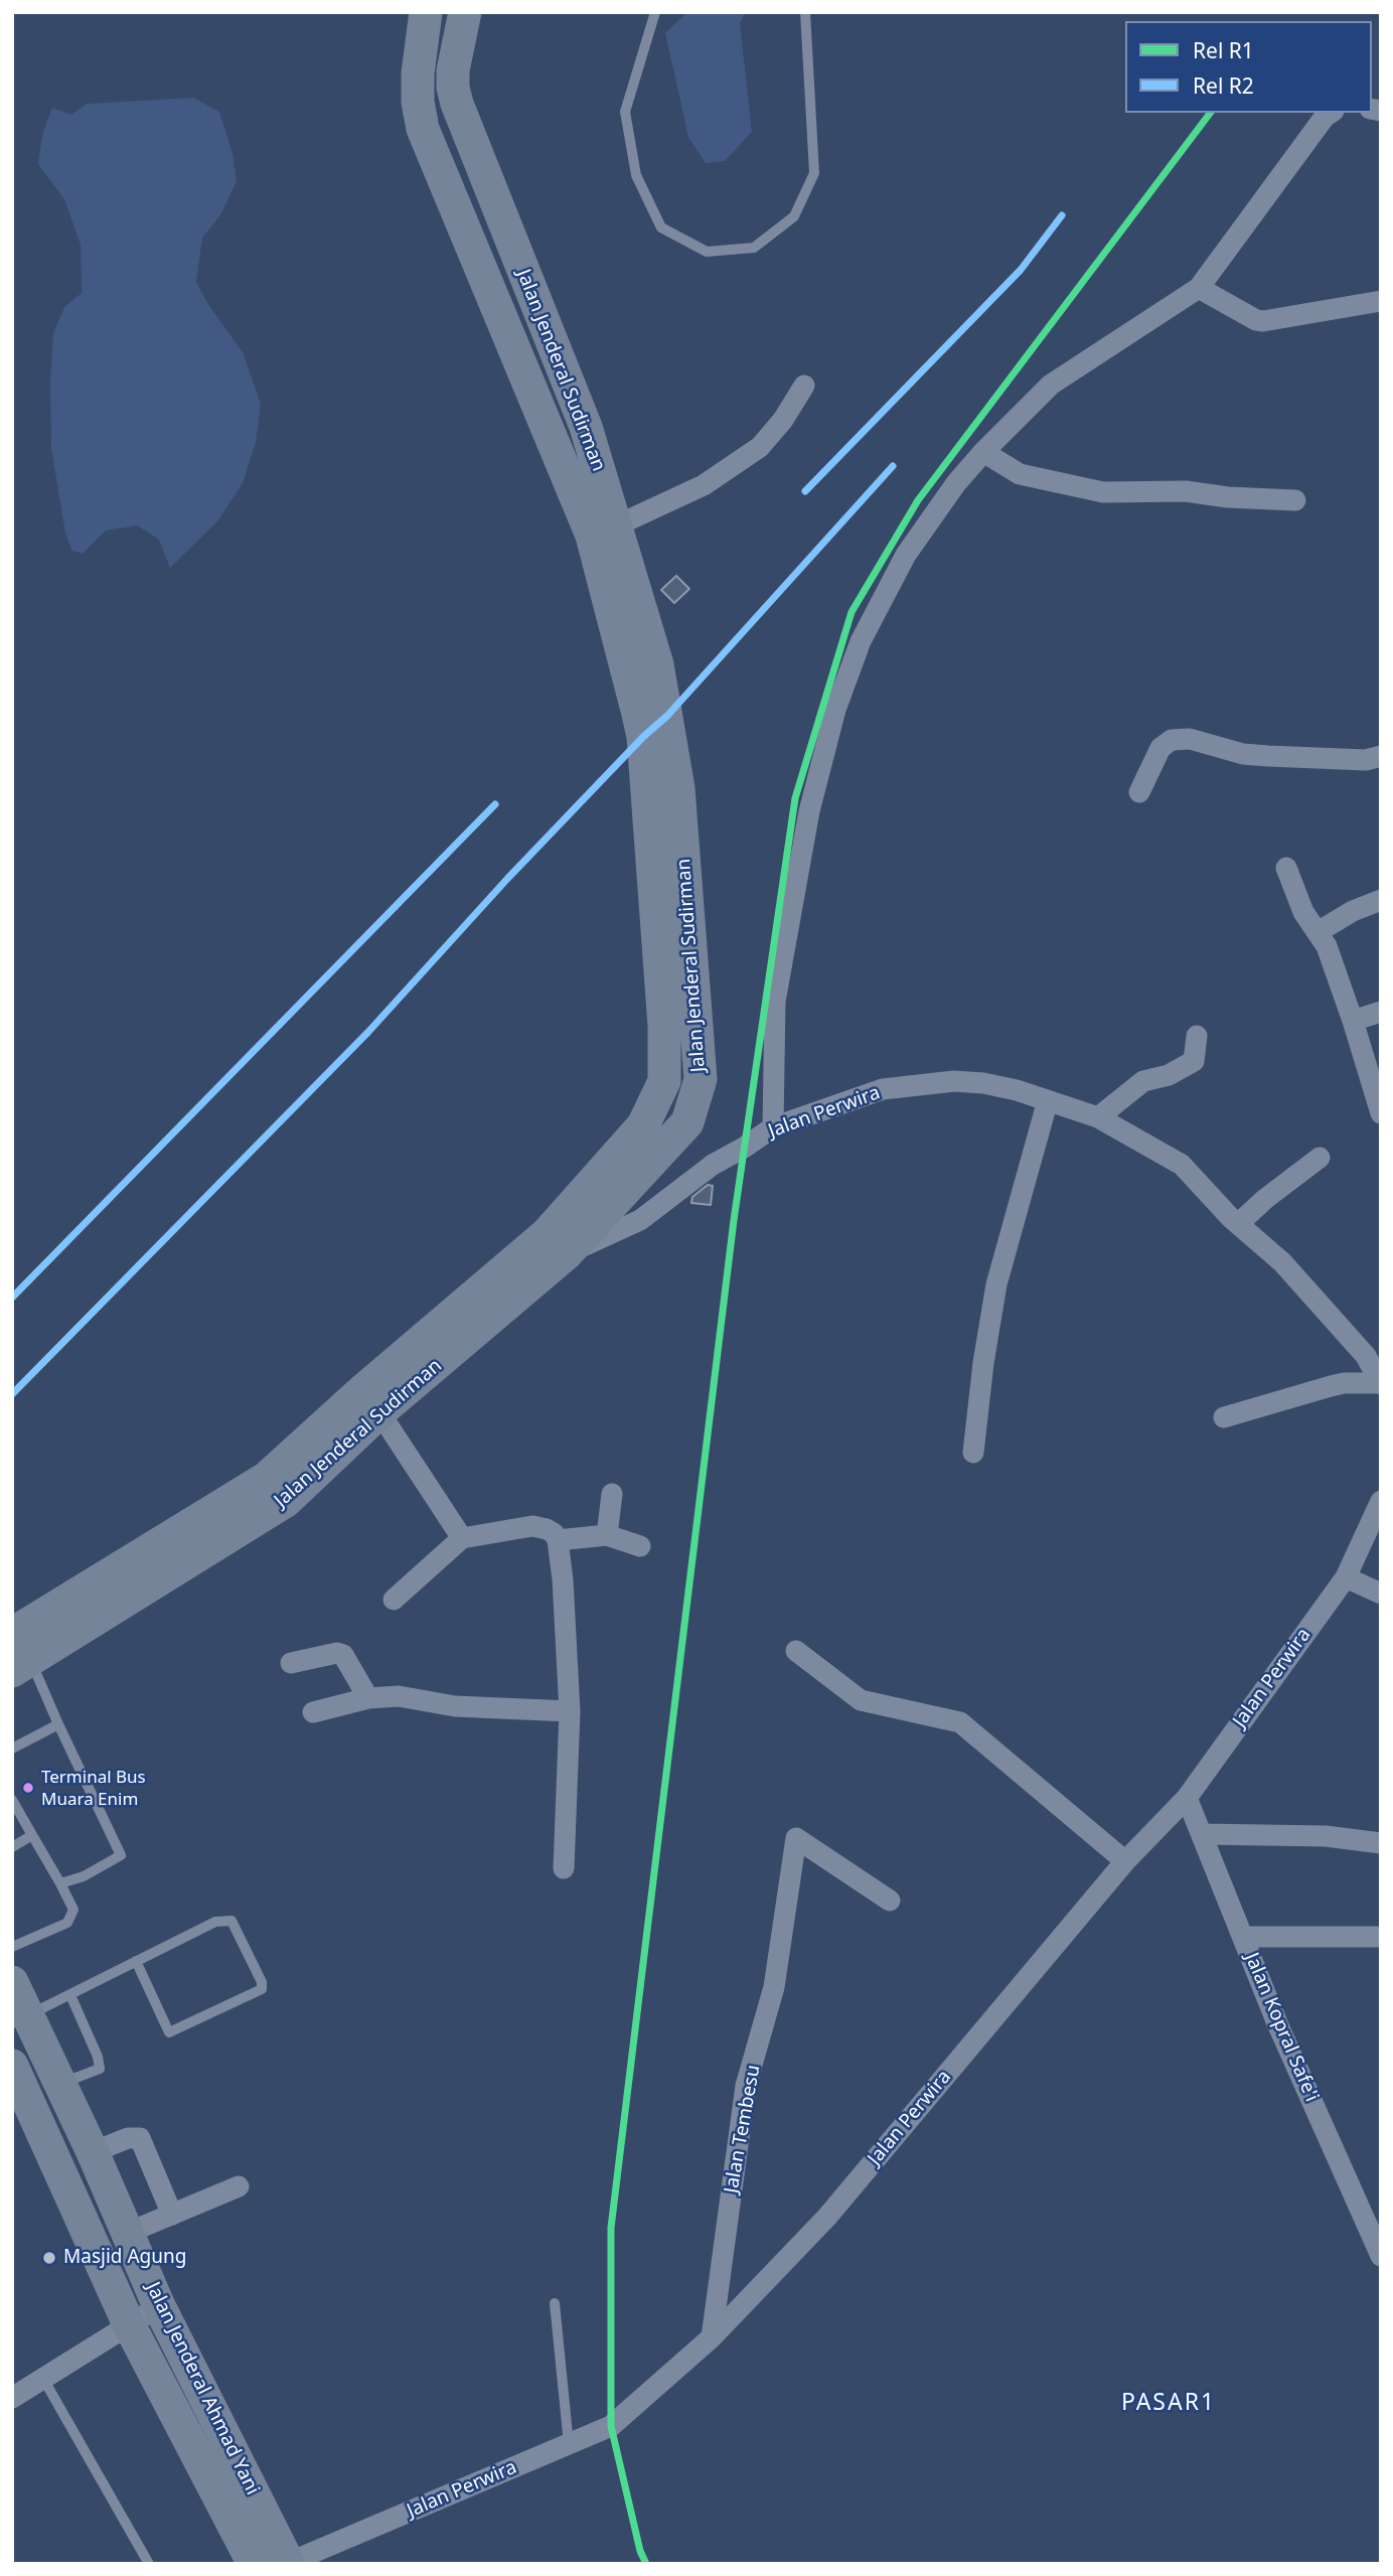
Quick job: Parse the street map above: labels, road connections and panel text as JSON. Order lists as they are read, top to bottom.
{
  "streets": {
    "highway": ["Jalan Jenderal Sudirman", "Jalan Jenderal Ahmad Yani"],
    "street": ["Jalan Perwira", "Jalan Kopral Safe'i", "Jalan Tembesu"]
  },
  "crossings": [
    ["Jalan Jenderal Sudirman", "Jalan Perwira"],
    ["Jalan Perwira", "Jalan Kopral Safe'i"],
    ["Jalan Perwira", "Jalan Tembesu"],
    ["Jalan Perwira", "Jalan Jenderal Ahmad Yani"]
  ],
  "districts": ["PASAR1"],
  "places": ["Terminal Bus Muara Enim", "Masjid Agung"],
  "lines": ["rail line R1", "rail line R2"],
  "legend": ["Rel R1", "Rel R2"]
}
